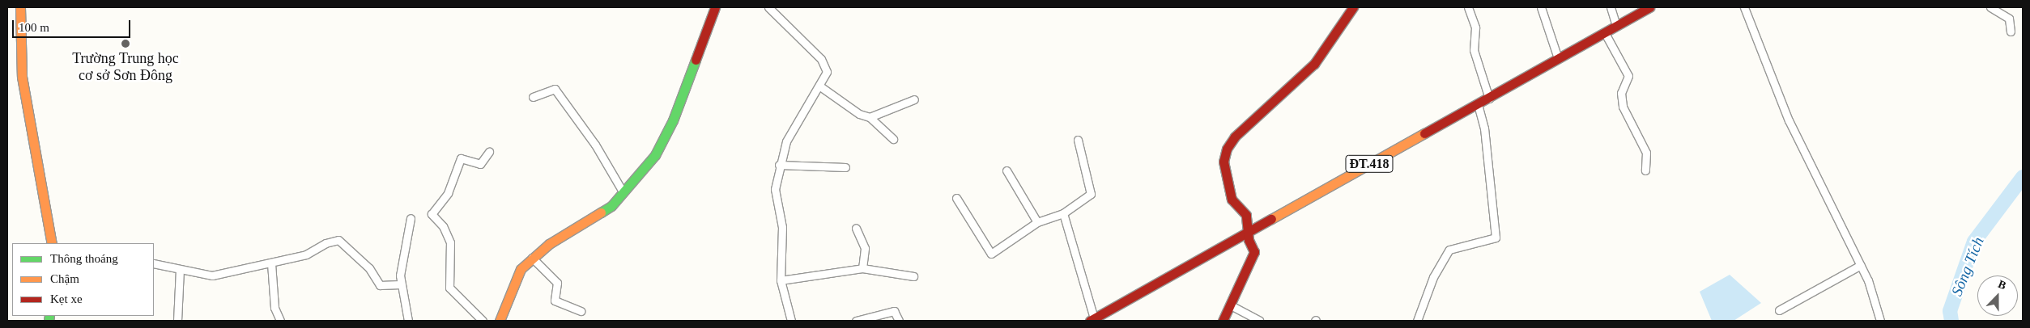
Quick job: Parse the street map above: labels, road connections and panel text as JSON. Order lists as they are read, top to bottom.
{
  "streets": {
    "street": ["ĐT.418"]
  },
  "water": ["Sông Tích"],
  "places": ["Trường Trung học cơ sở Sơn Đông"],
  "legend": ["Thông thoáng", "Chậm", "Kẹt xe"],
  "scale_bar": "100 m",
  "north": "top"
}
